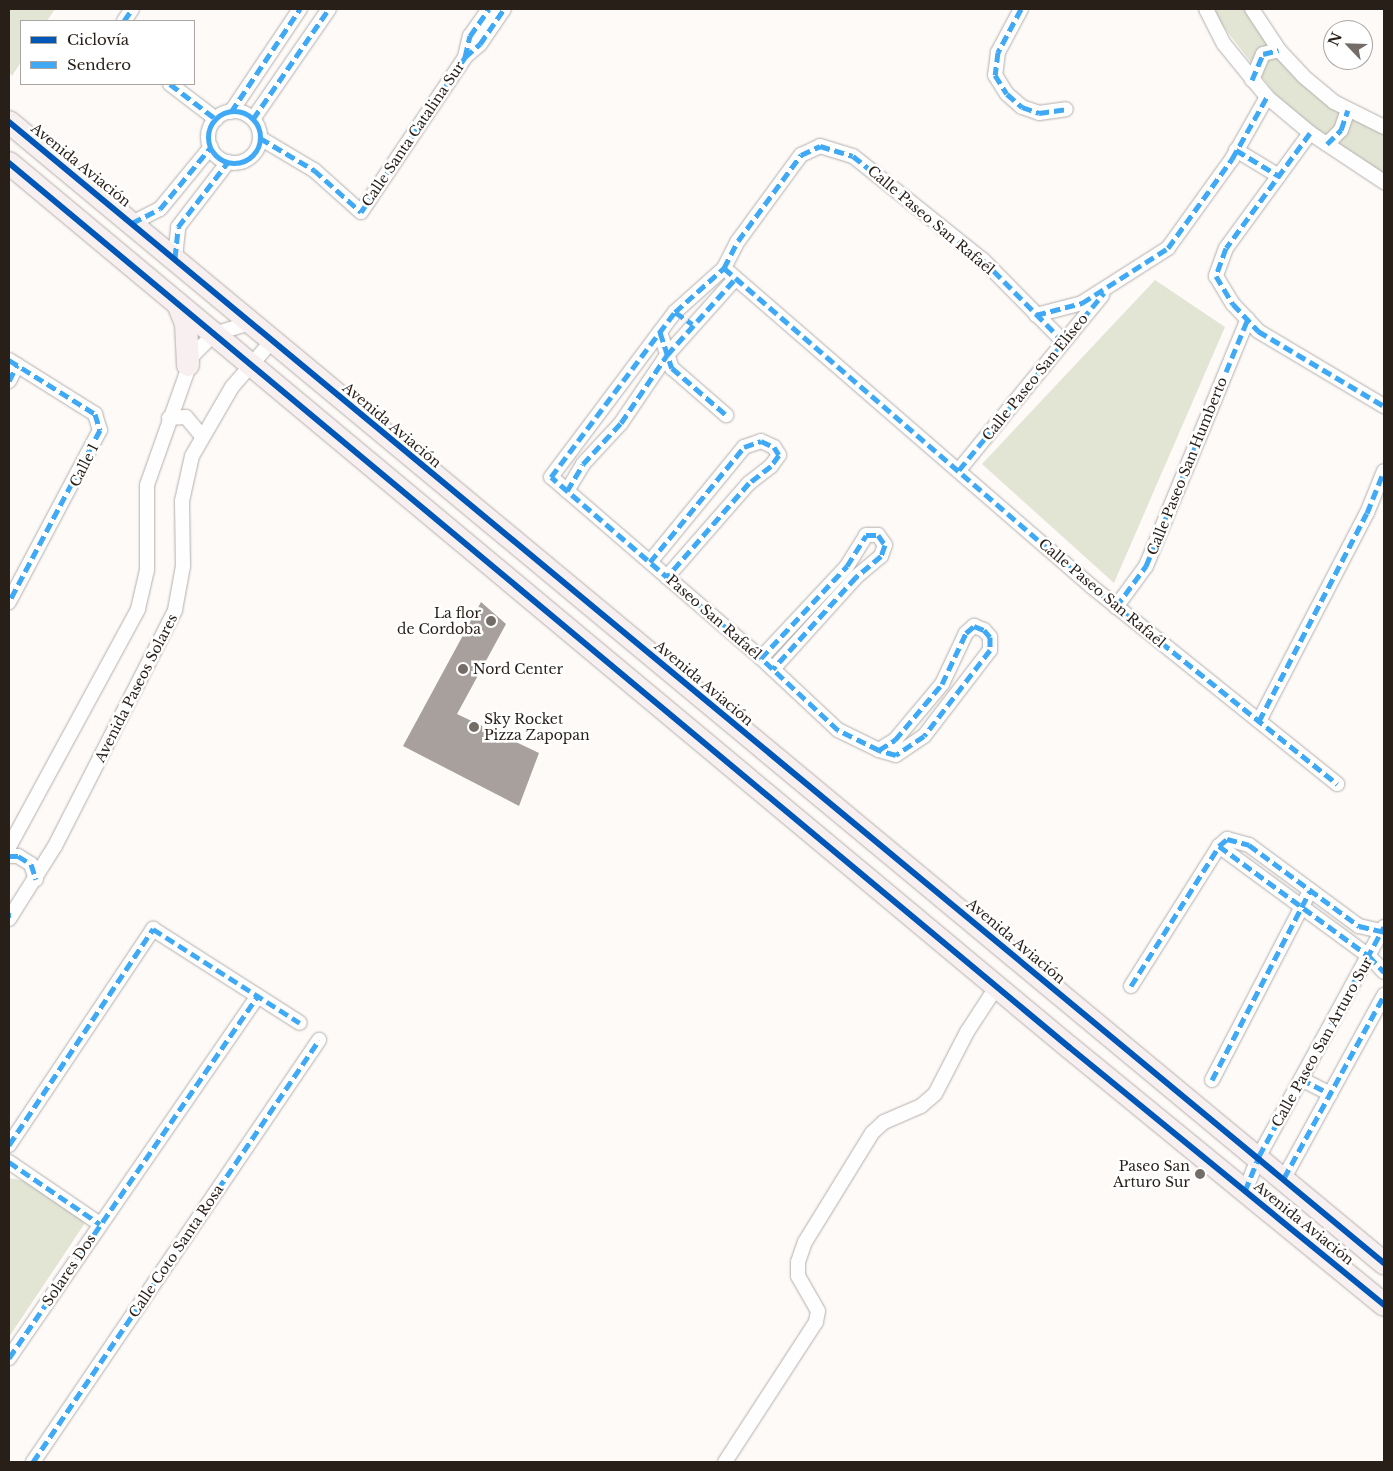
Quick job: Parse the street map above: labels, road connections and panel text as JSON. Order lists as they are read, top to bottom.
{
  "streets": {
    "main road": ["Avenida Aviación"],
    "street": [
      "Calle Santa Catalina Sur",
      "Calle Paseo San Rafaél",
      "Calle Paseo San Elíseo",
      "Calle 1",
      "Calle Paseo San Humberto",
      "Paseo San Rafaél",
      "Avenida Paseos Solares",
      "Calle Paseo San Arturo Sur",
      "Calle Coto Santa Rosa",
      "Solares Dos"
    ]
  },
  "crossings": [
    ["Avenida Aviación", "Avenida Paseos Solares"],
    ["Avenida Aviación", "Calle Paseo San Arturo Sur"],
    ["Calle Paseo San Rafaél", "Calle Paseo San Elíseo"],
    ["Calle Paseo San Rafaél", "Calle Paseo San Humberto"],
    ["Calle Paseo San Rafaél", "Paseo San Rafaél"]
  ],
  "places": [
    "La flor de Cordoba",
    "Nord Center",
    "Sky Rocket Pizza Zapopan",
    "Paseo San Arturo Sur"
  ],
  "legend": ["Ciclovía", "Sendero"],
  "north": "top left"
}
